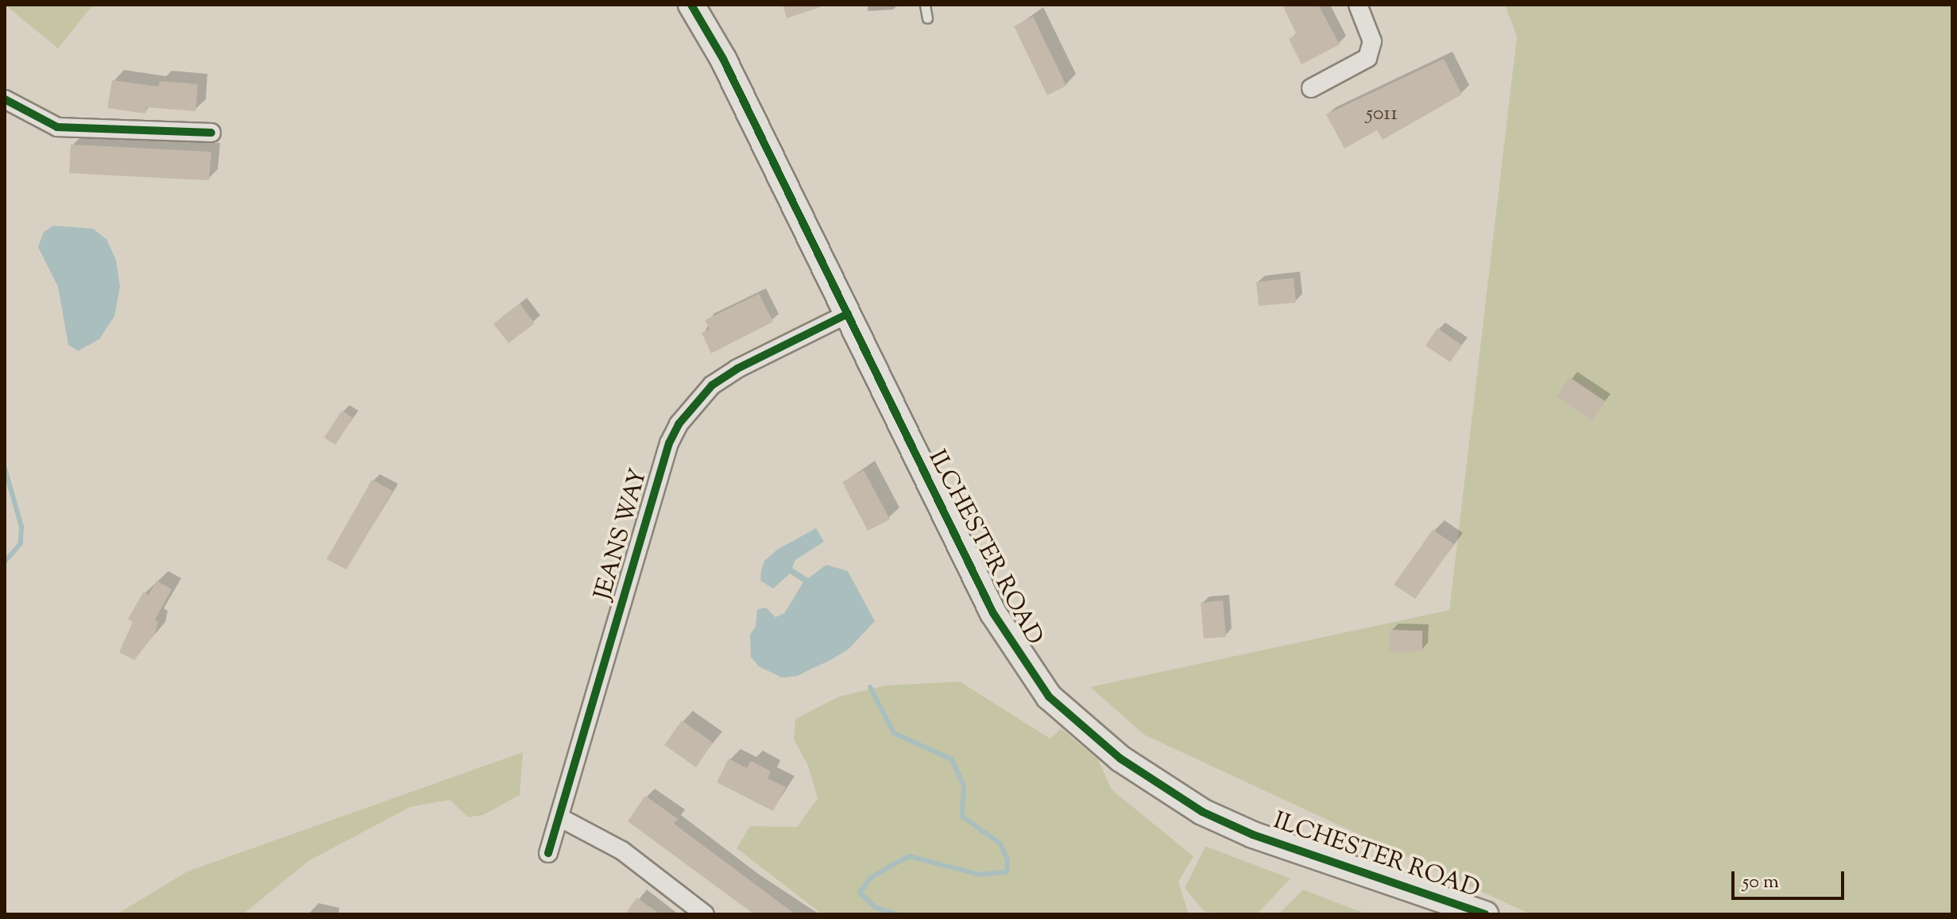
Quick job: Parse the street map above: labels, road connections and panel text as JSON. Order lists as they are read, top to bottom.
{
  "streets": {
    "street": ["JEANS WAY", "ILCHESTER ROAD"]
  },
  "crossings": [
    ["JEANS WAY", "ILCHESTER ROAD"]
  ],
  "house_numbers": ["5011"],
  "scale_bar": "50 m"
}
